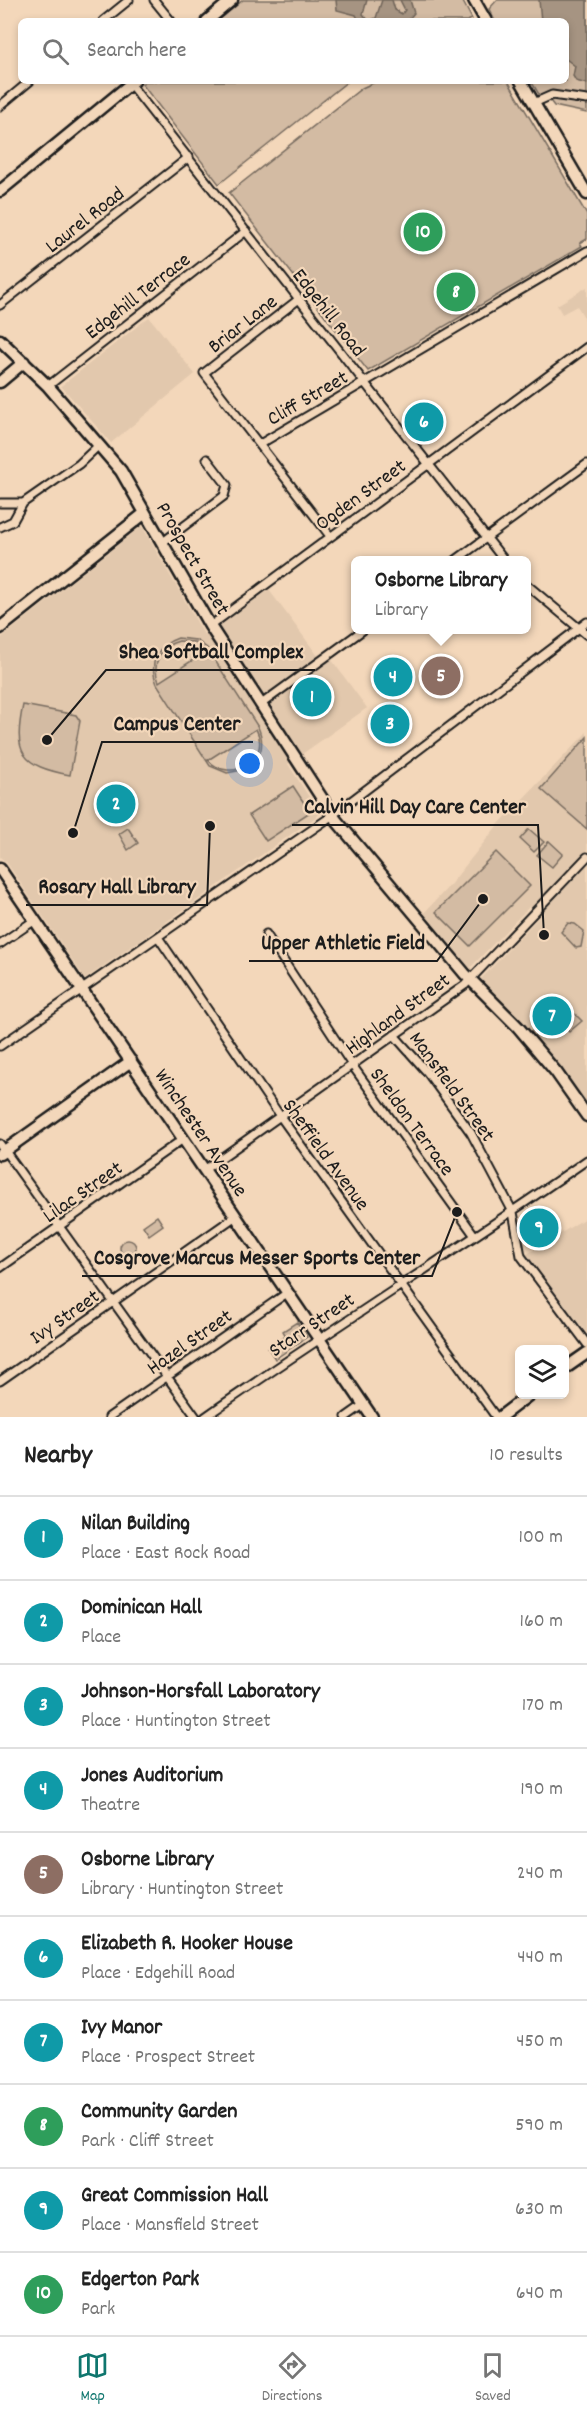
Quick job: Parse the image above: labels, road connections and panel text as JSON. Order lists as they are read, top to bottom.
{
  "streets": {
    "main road": ["Prospect Street", "Winchester Avenue"],
    "street": [
      "Laurel Road",
      "Edgehill Terrace",
      "Edgehill Road",
      "Briar Lane",
      "Cliff Street",
      "Ogden Street",
      "Highland Street",
      "Mansfield Street",
      "Sheldon Terrace",
      "Sheffield Avenue",
      "Lilac Street",
      "Ivy Street",
      "Starr Street",
      "Hazel Street"
    ]
  },
  "crossings": [
    ["Laurel Road", "Edgehill Road"],
    ["Edgehill Terrace", "Edgehill Road"],
    ["Edgehill Terrace", "Prospect Street"],
    ["Edgehill Road", "Briar Lane"],
    ["Edgehill Road", "Cliff Street"],
    ["Edgehill Road", "Ogden Street"],
    ["Briar Lane", "Cliff Street"],
    ["Ogden Street", "Prospect Street"],
    ["Prospect Street", "Highland Street"],
    ["Highland Street", "Mansfield Street"],
    ["Highland Street", "Sheldon Terrace"],
    ["Highland Street", "Winchester Avenue"],
    ["Highland Street", "Sheffield Avenue"],
    ["Mansfield Street", "Starr Street"],
    ["Sheldon Terrace", "Starr Street"],
    ["Winchester Avenue", "Lilac Street"],
    ["Winchester Avenue", "Ivy Street"],
    ["Winchester Avenue", "Starr Street"],
    ["Winchester Avenue", "Hazel Street"],
    ["Sheffield Avenue", "Starr Street"]
  ],
  "places": [
    "Shea Softball Complex",
    "Rosary Hall Library",
    "Campus Center",
    "Upper Athletic Field",
    "Calvin Hill Day Care Center",
    "Cosgrove Marcus Messer Sports Center"
  ],
  "page": {
    "search": "Search here",
    "pins": [
      "10",
      "8",
      "6",
      "5",
      "4",
      "1",
      "3",
      "2",
      "7",
      "9"
    ],
    "popup": ["Osborne Library", "Library"],
    "heading": ["Nearby", "10 results"],
    "list": [
      {
        "mark": "1",
        "name": "Nilan Building",
        "note": "Place · East Rock Road",
        "value": "100 m"
      },
      {
        "mark": "2",
        "name": "Dominican Hall",
        "note": "Place",
        "value": "160 m"
      },
      {
        "mark": "3",
        "name": "Johnson-Horsfall Laboratory",
        "note": "Place · Huntington Street",
        "value": "170 m"
      },
      {
        "mark": "4",
        "name": "Jones Auditorium",
        "note": "Theatre",
        "value": "190 m"
      },
      {
        "mark": "5",
        "name": "Osborne Library",
        "note": "Library · Huntington Street",
        "value": "240 m"
      },
      {
        "mark": "6",
        "name": "Elizabeth R. Hooker House",
        "note": "Place · Edgehill Road",
        "value": "440 m"
      },
      {
        "mark": "7",
        "name": "Ivy Manor",
        "note": "Place · Prospect Street",
        "value": "450 m"
      },
      {
        "mark": "8",
        "name": "Community Garden",
        "note": "Park · Cliff Street",
        "value": "590 m"
      },
      {
        "mark": "9",
        "name": "Great Commission Hall",
        "note": "Place · Mansfield Street",
        "value": "630 m"
      },
      {
        "mark": "10",
        "name": "Edgerton Park",
        "note": "Park",
        "value": "640 m"
      }
    ],
    "nav": ["Map", "Directions", "Saved"]
  }
}
